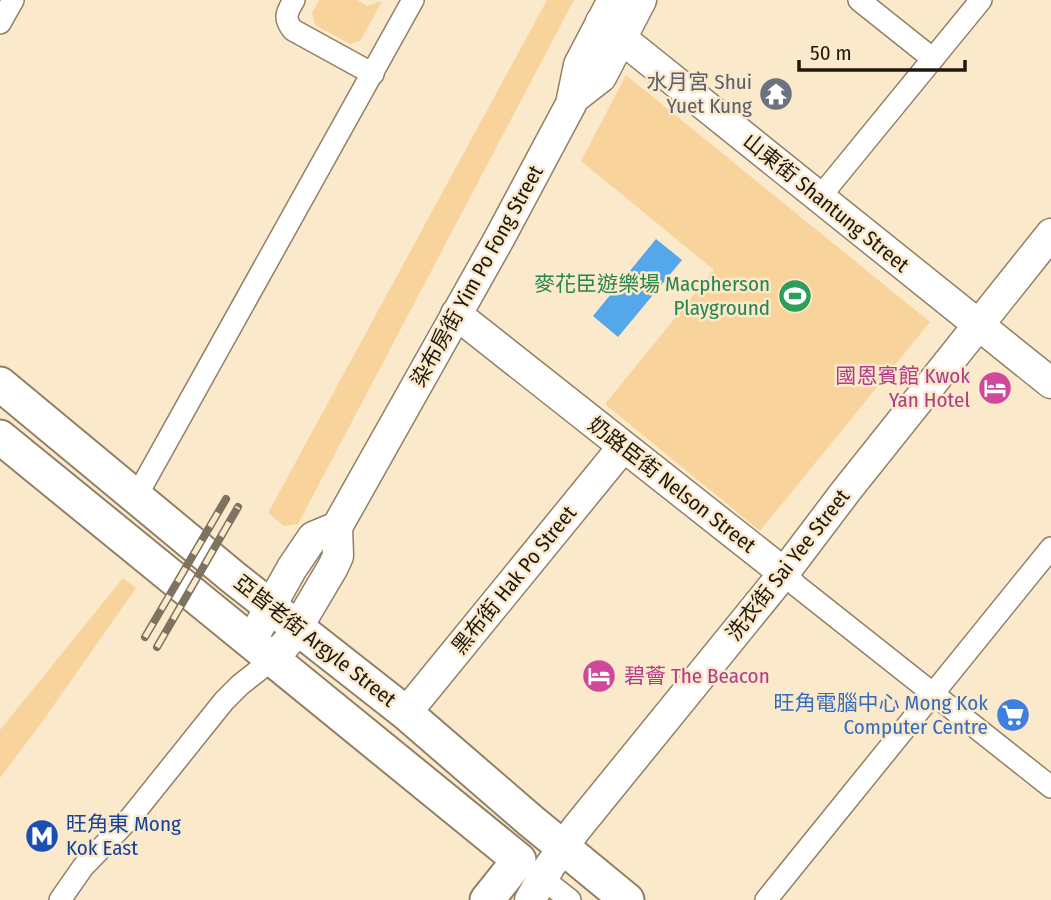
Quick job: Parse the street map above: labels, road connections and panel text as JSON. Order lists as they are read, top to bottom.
{
  "streets": {
    "main road": ["洗衣街 Sai Yee Street", "亞皆老街 Argyle Street"],
    "street": [
      "山東街 Shantung Street",
      "染布房街 Yim Po Fong Street",
      "奶路臣街 Nelson Street",
      "黑布街 Hak Po Street"
    ]
  },
  "crossings": [
    ["山東街 Shantung Street", "染布房街 Yim Po Fong Street"],
    ["山東街 Shantung Street", "洗衣街 Sai Yee Street"],
    ["染布房街 Yim Po Fong Street", "奶路臣街 Nelson Street"],
    ["染布房街 Yim Po Fong Street", "亞皆老街 Argyle Street"],
    ["奶路臣街 Nelson Street", "洗衣街 Sai Yee Street"],
    ["奶路臣街 Nelson Street", "黑布街 Hak Po Street"],
    ["洗衣街 Sai Yee Street", "亞皆老街 Argyle Street"],
    ["黑布街 Hak Po Street", "亞皆老街 Argyle Street"]
  ],
  "places": {
    "temple": ["水月宮 Shui Yuet Kung"],
    "sports": ["麥花臣遊樂場 Macpherson Playground"],
    "hotel": ["國恩賓館 Kwok Yan Hotel", "碧薈 The Beacon"],
    "supermarket": ["旺角電腦中心 Mong Kok Computer Centre"],
    "metro station": ["旺角東 Mong Kok East"]
  },
  "scale_bar": "50 m"
}
